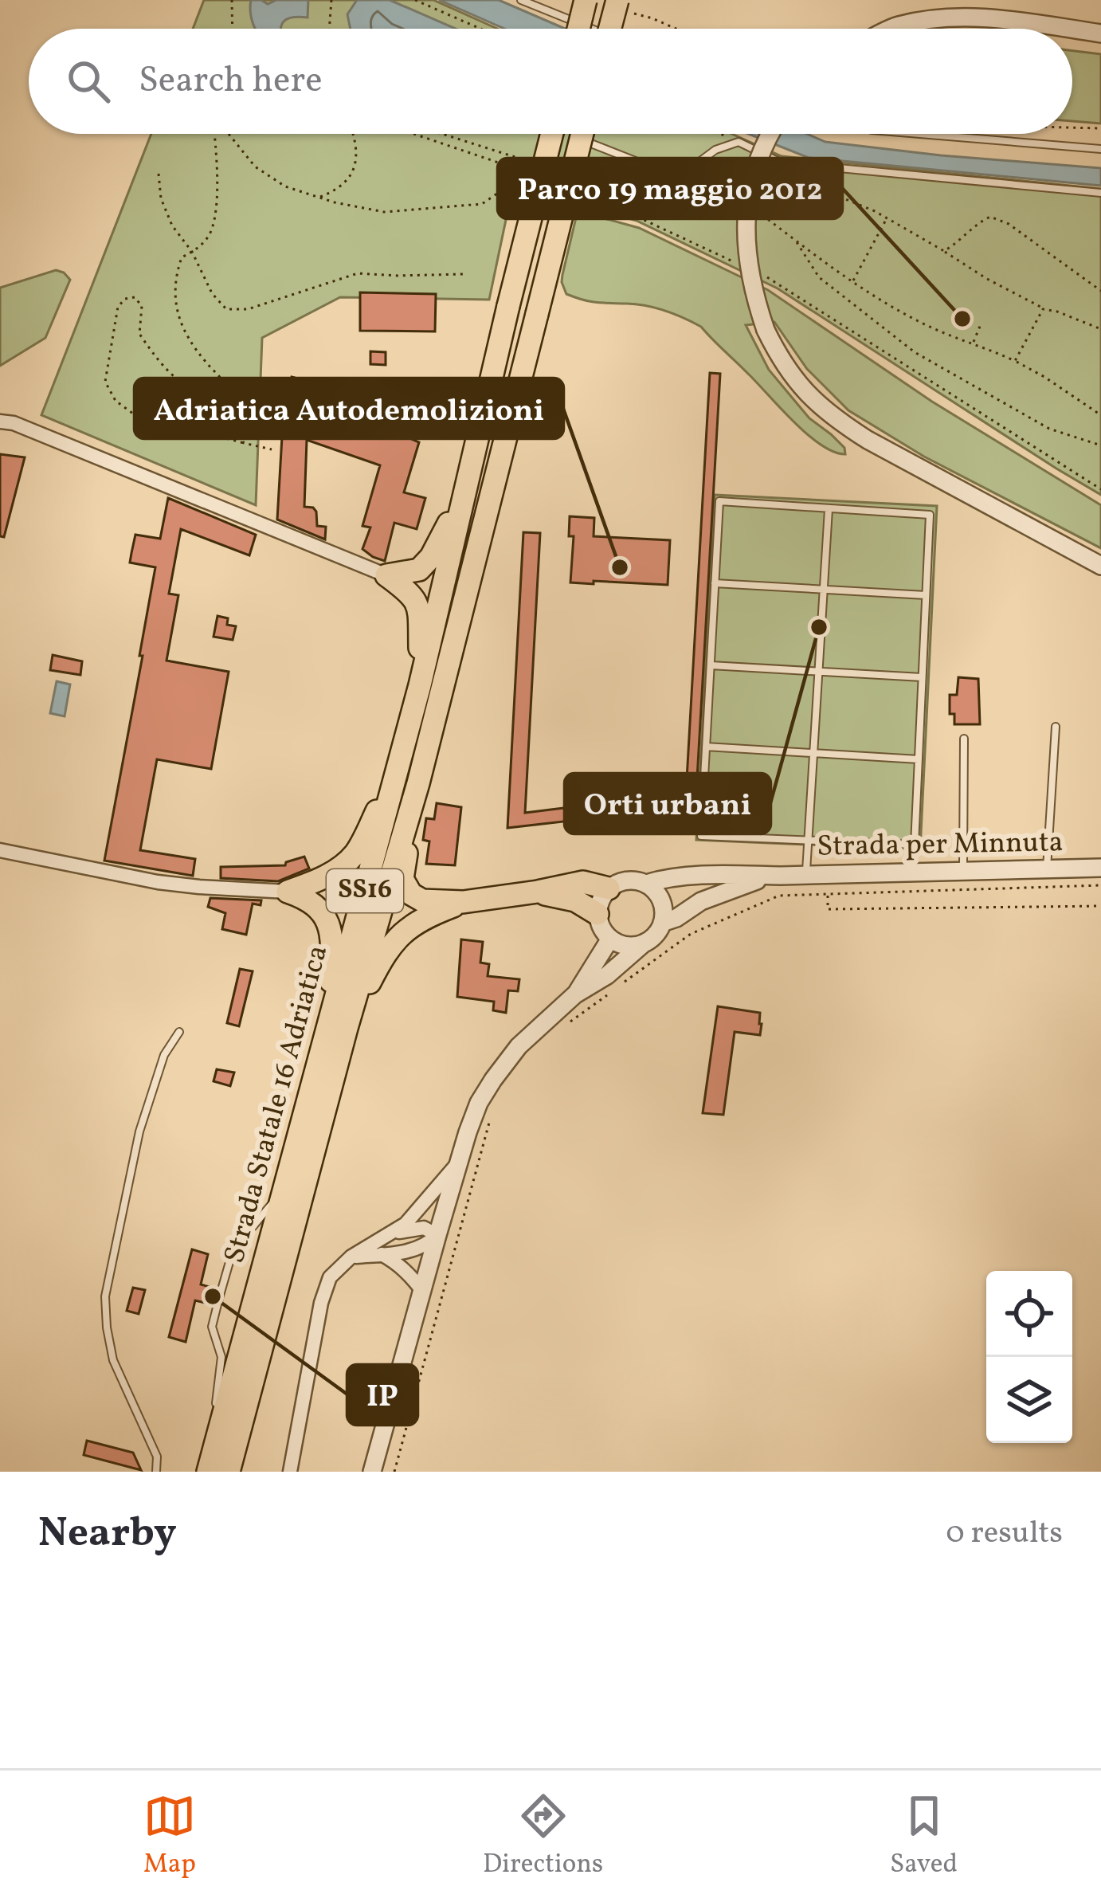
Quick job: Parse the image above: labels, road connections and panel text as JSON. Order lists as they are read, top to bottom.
{
  "streets": {
    "highway": ["SS16", "Strada Statale 16 Adriatica"],
    "street": ["Strada per Minnuta"]
  },
  "places": [
    "Parco 19 maggio 2012",
    "Adriatica Autodemolizioni",
    "Orti urbani",
    "IP"
  ],
  "page": {
    "search": "Search here",
    "heading": ["Nearby", "0 results"],
    "nav": ["Map", "Directions", "Saved"]
  }
}
